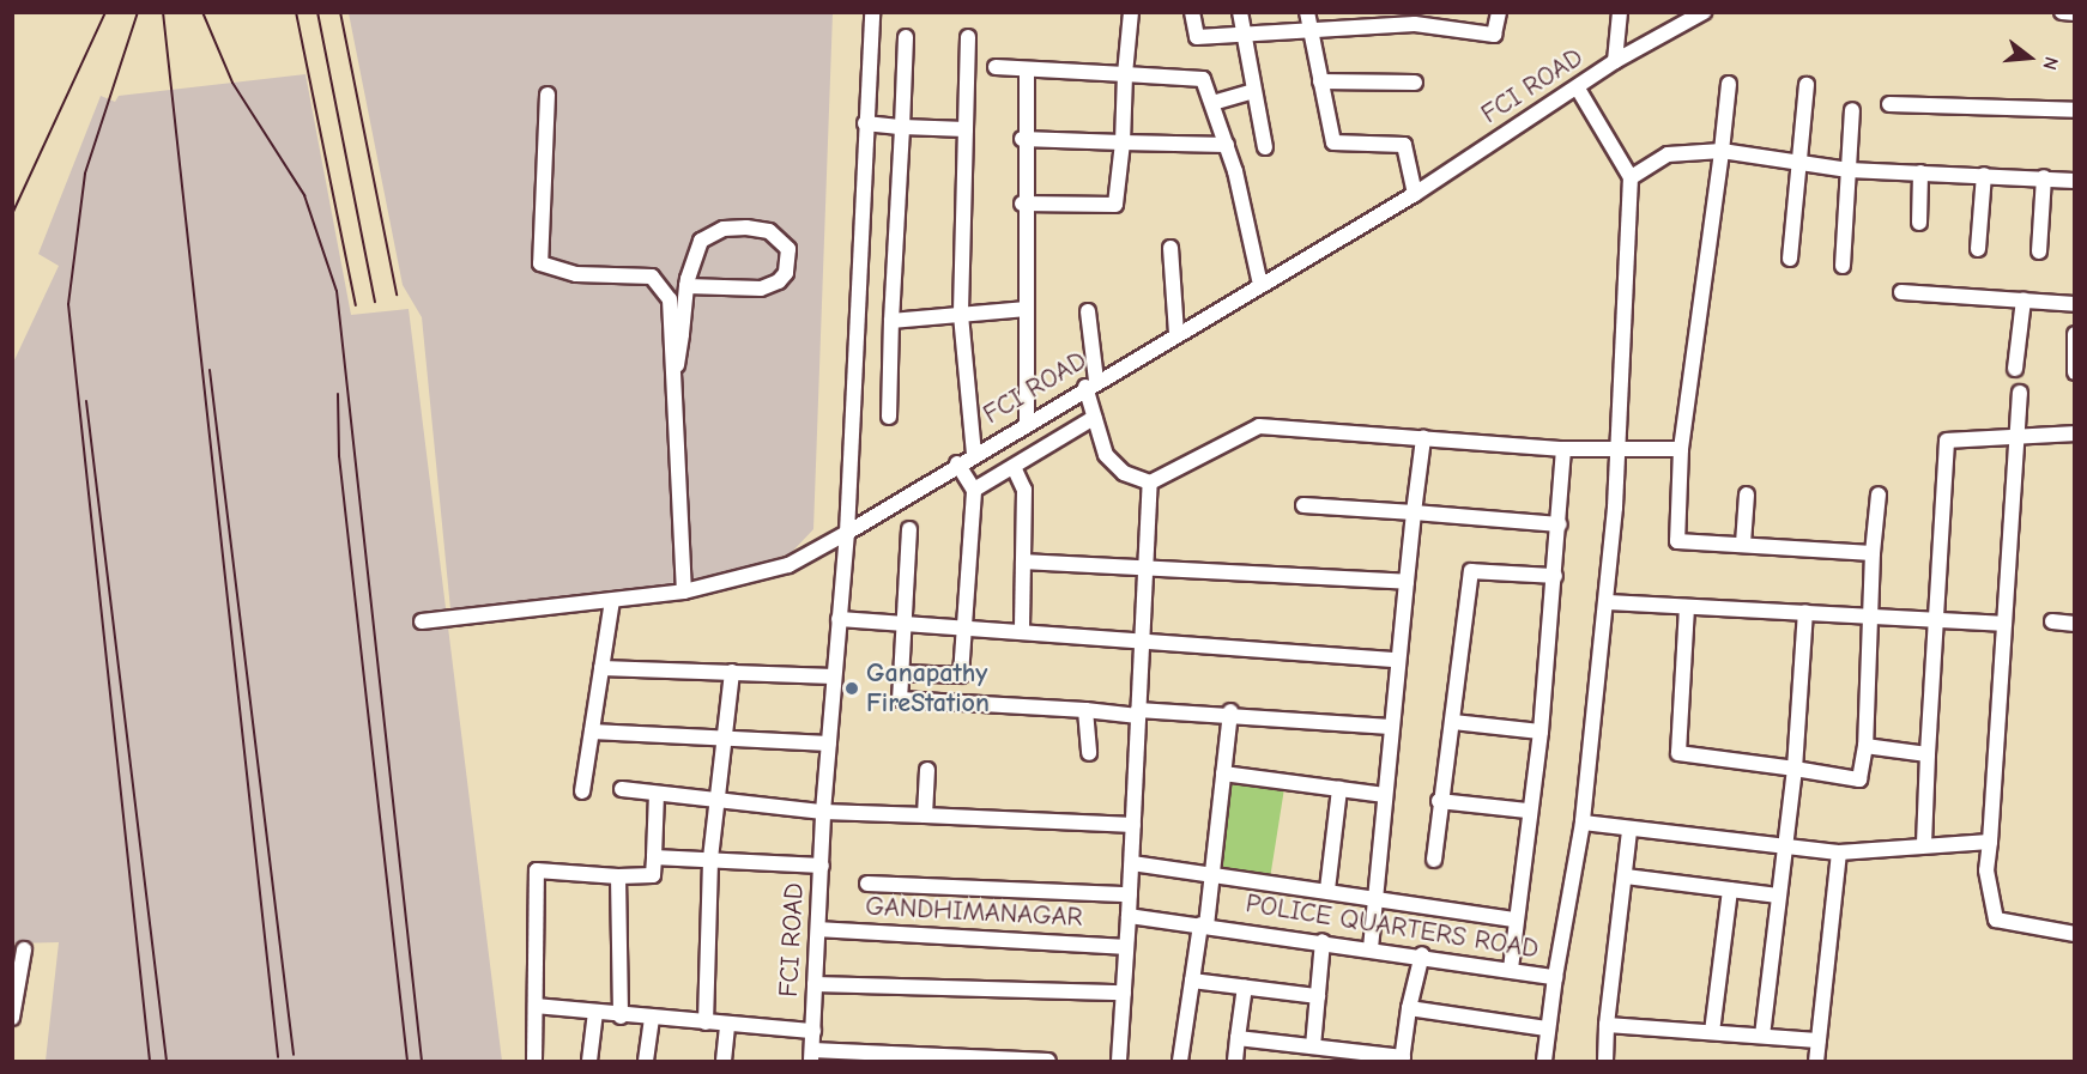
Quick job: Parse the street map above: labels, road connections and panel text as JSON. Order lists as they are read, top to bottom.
{
  "streets": {
    "street": ["FCI ROAD", "GANDHIMANAGAR", "POLICE QUARTERS ROAD"]
  },
  "crossings": [
    ["FCI ROAD", "GANDHIMANAGAR"]
  ],
  "places": ["Ganapathy FireStation"],
  "north": "right"
}
